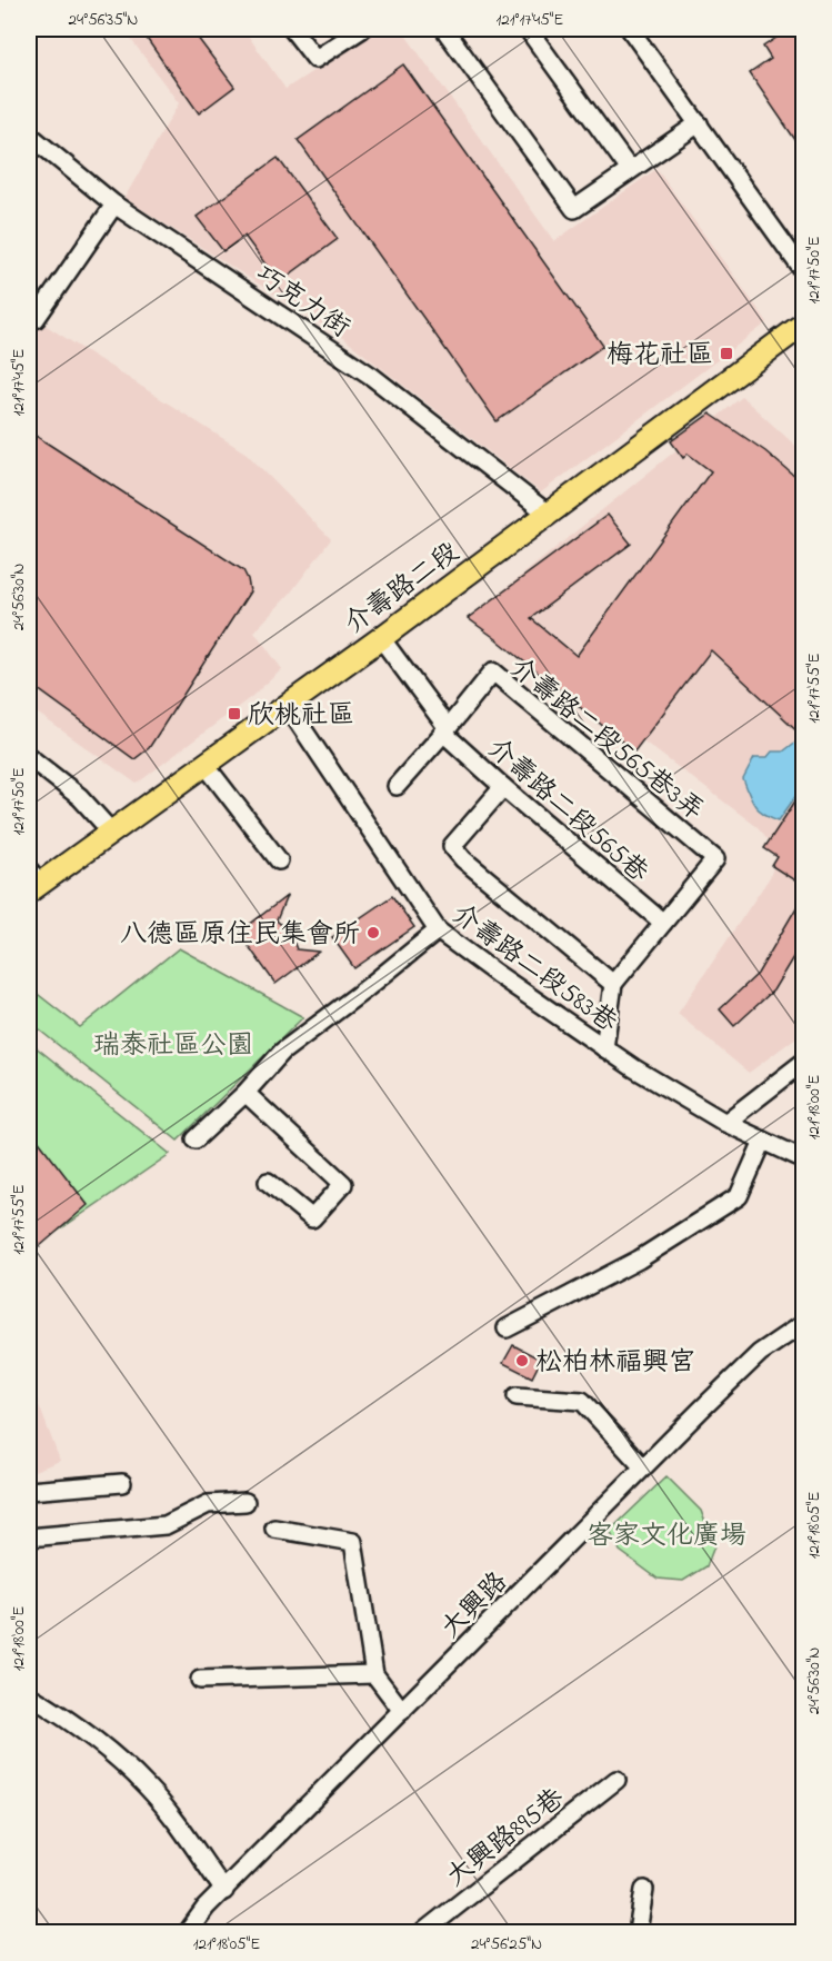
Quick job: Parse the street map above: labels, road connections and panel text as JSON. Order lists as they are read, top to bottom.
{
  "streets": {
    "main road": ["介壽路二段"],
    "street": [
      "巧克力街",
      "介壽路二段565巷3弄",
      "介壽路二段565巷",
      "介壽路二段583巷",
      "大興路",
      "大興路895巷"
    ]
  },
  "crossings": [
    ["巧克力街", "介壽路二段"],
    ["介壽路二段", "介壽路二段565巷"],
    ["介壽路二段", "介壽路二段583巷"],
    ["介壽路二段565巷3弄", "介壽路二段565巷"]
  ],
  "parks": ["瑞泰社區公園", "客家文化廣場"],
  "places": {
    "transit": ["梅花社區", "欣桃社區"],
    "other": ["八德區原住民集會所", "松柏林福興宮"]
  },
  "coordinates": [
    "24°56'35\"N",
    "121°17'45\"E",
    "121°17'50\"E",
    "24°56'30\"N",
    "121°17'55\"E",
    "121°18'00\"E",
    "121°18'05\"E",
    "24°56'25\"N"
  ]
}
